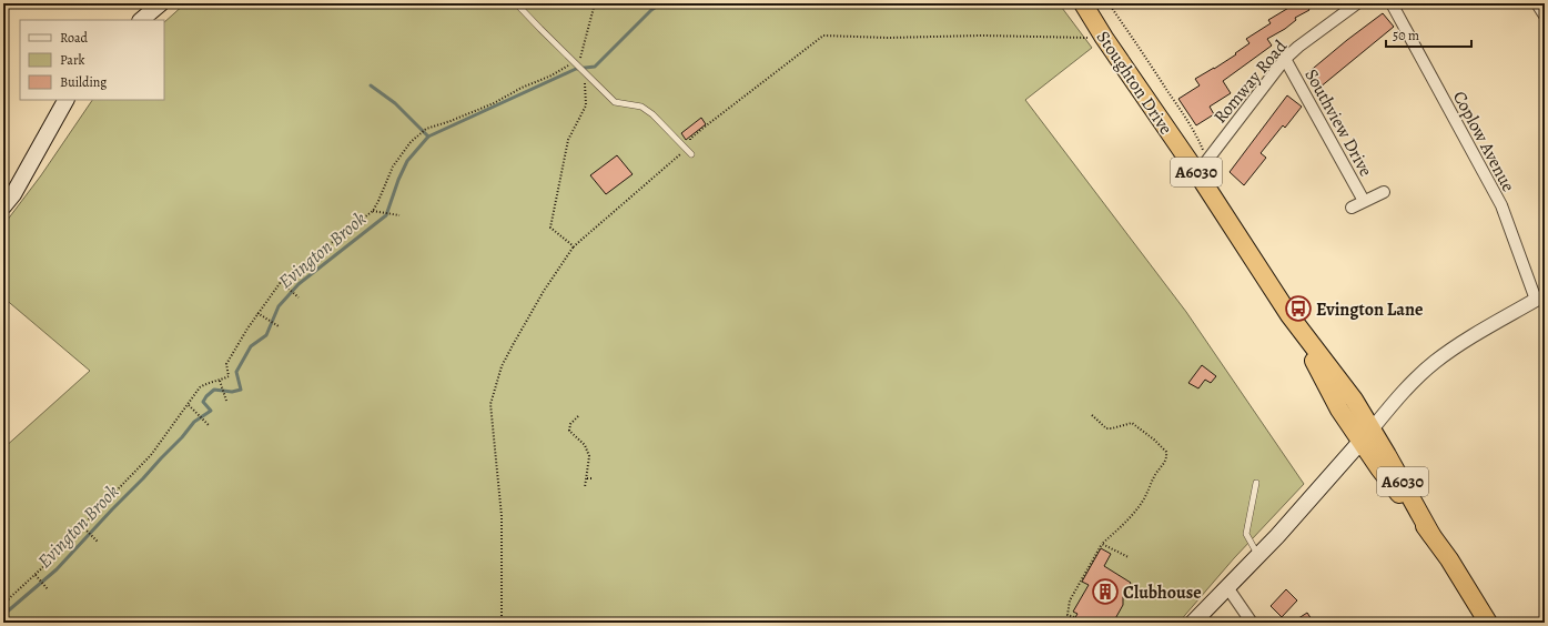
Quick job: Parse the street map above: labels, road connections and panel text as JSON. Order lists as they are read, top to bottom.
{
  "streets": {
    "highway": ["Stoughton Drive", "A6030"],
    "street": ["Romway Road", "Southview Drive", "Coplow Avenue"]
  },
  "crossings": [
    ["Romway Road", "Stoughton Drive"],
    ["Romway Road", "Southview Drive"],
    ["Stoughton Drive", "A6030"]
  ],
  "water": ["Evington Brook"],
  "places": {
    "bus stop": ["Evington Lane"],
    "building": ["Clubhouse"]
  },
  "legend": ["Road", "Park", "Building"],
  "scale_bar": "50 m"
}
